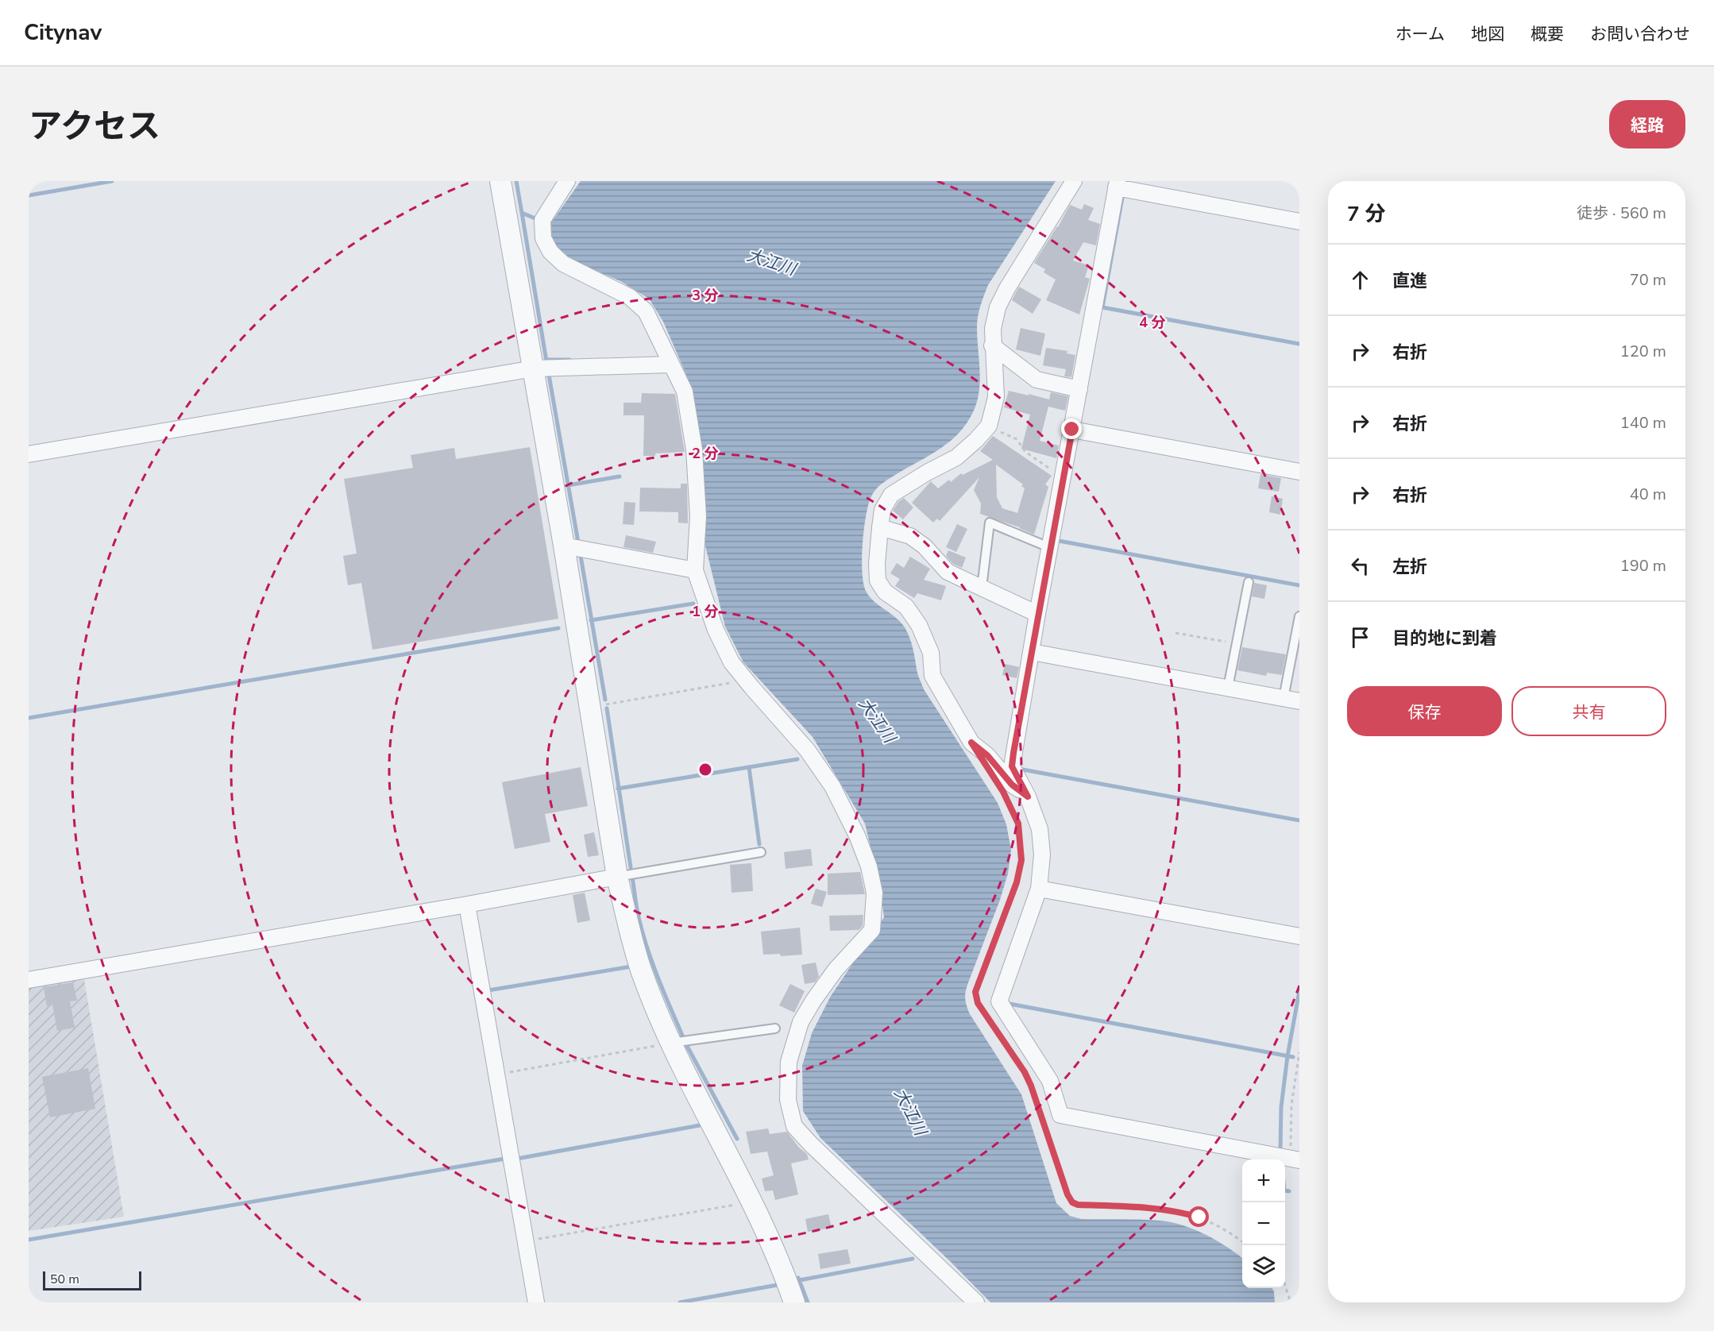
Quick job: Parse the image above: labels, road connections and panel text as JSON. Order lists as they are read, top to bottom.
{
  "water": ["大江川"],
  "scale_bar": "50 m",
  "page": {
    "header": "Citynav",
    "nav": [
      "ホーム",
      "地図",
      "概要",
      "お問い合わせ"
    ],
    "title": "アクセス",
    "buttons": [
      "経路",
      ["保存", "共有"]
    ],
    "heading": ["7 分", "徒歩 · 560 m"],
    "list": [
      ["直進", "70 m"],
      ["右折", "120 m"],
      ["右折", "140 m"],
      ["右折", "40 m"],
      ["左折", "190 m"],
      "目的地に到着"
    ],
    "map_buttons": ["+", "−"],
    "scale": "50 m"
  },
  "rings": [
    "3 分",
    "4 分",
    "2 分",
    "1 分"
  ]
}
